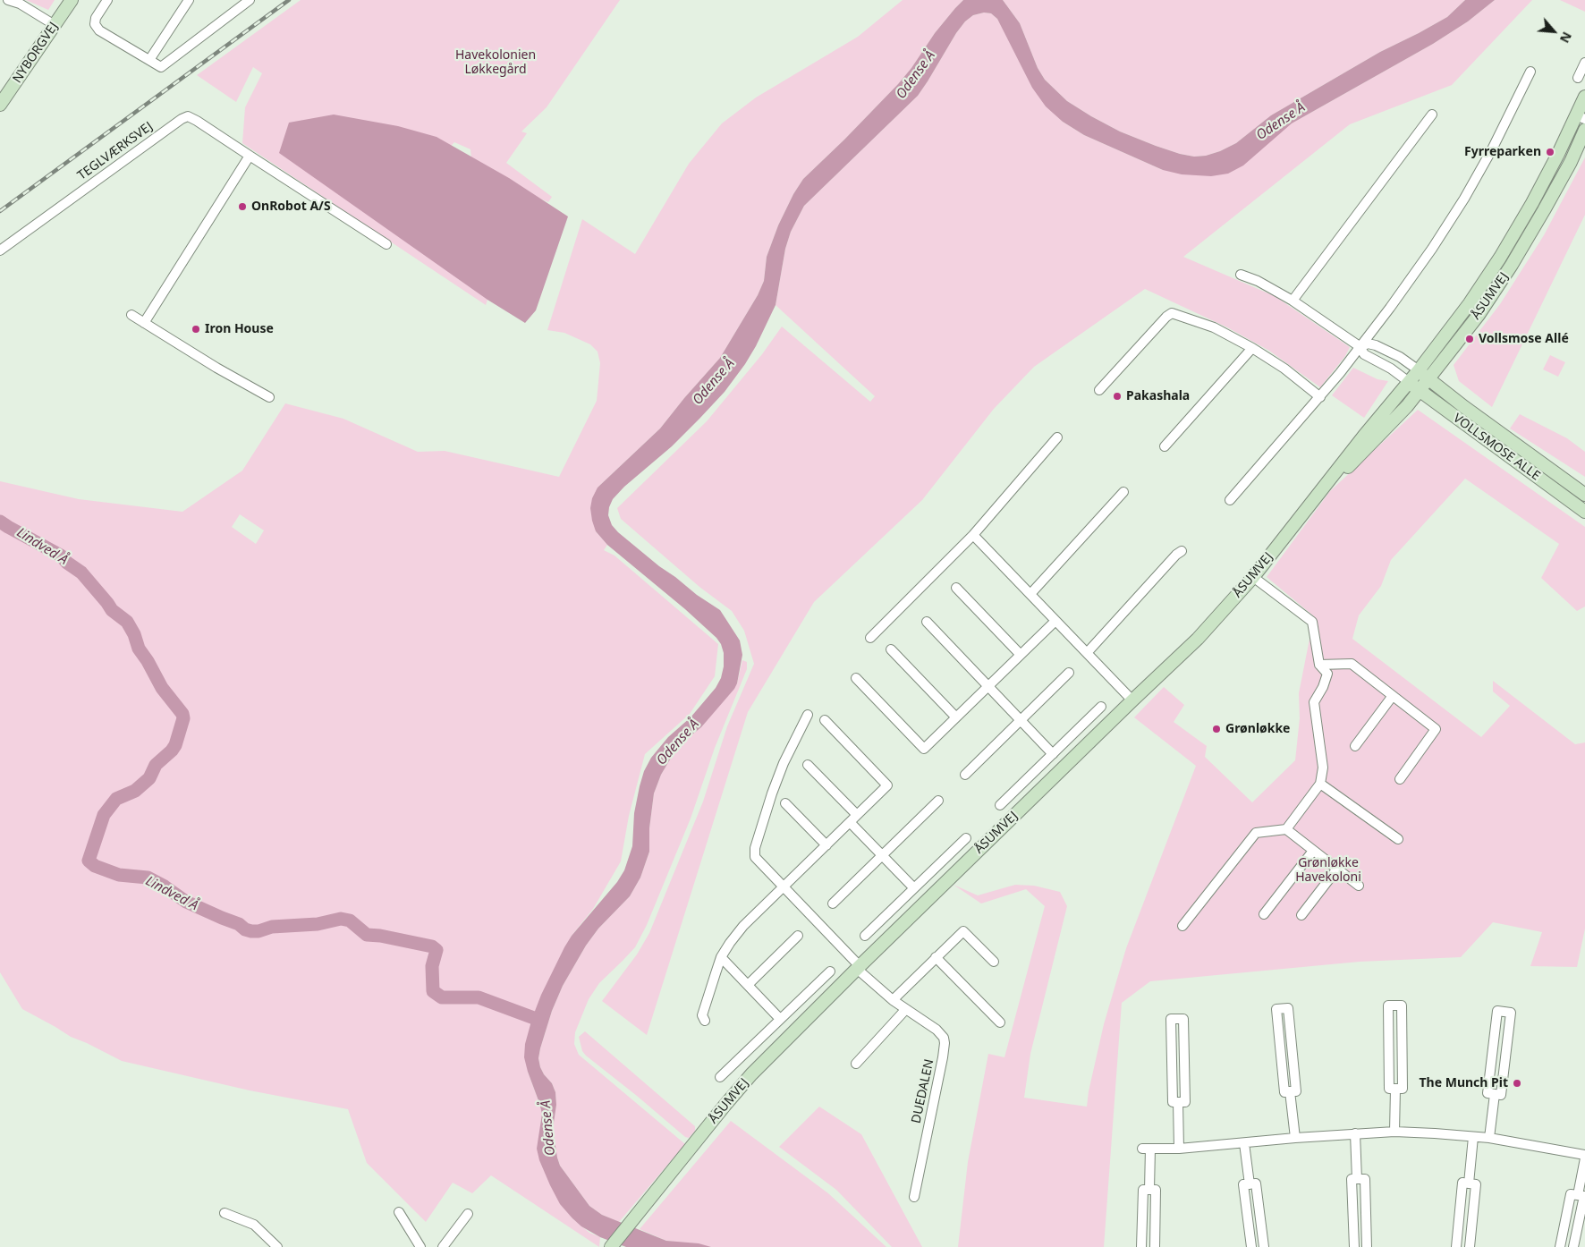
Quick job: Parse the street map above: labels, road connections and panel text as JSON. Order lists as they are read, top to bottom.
{
  "streets": {
    "street": [
      "NYBORGVEJ",
      "TEGLVÆRKSVEJ",
      "ÅSUMVEJ",
      "VOLLSMOSE ALLE",
      "DUEDALEN"
    ]
  },
  "crossings": [
    ["ÅSUMVEJ", "VOLLSMOSE ALLE"],
    ["ÅSUMVEJ", "DUEDALEN"]
  ],
  "water": ["Odense Å", "Lindved Å"],
  "parks": ["Havekolonien Løkkegård", "Grønløkke Havekoloni"],
  "places": [
    "Fyrreparken",
    "OnRobot A/S",
    "Iron House",
    "Vollsmose Allé",
    "Pakashala",
    "Grønløkke",
    "The Munch Pit"
  ],
  "north": "bottom right"
}
